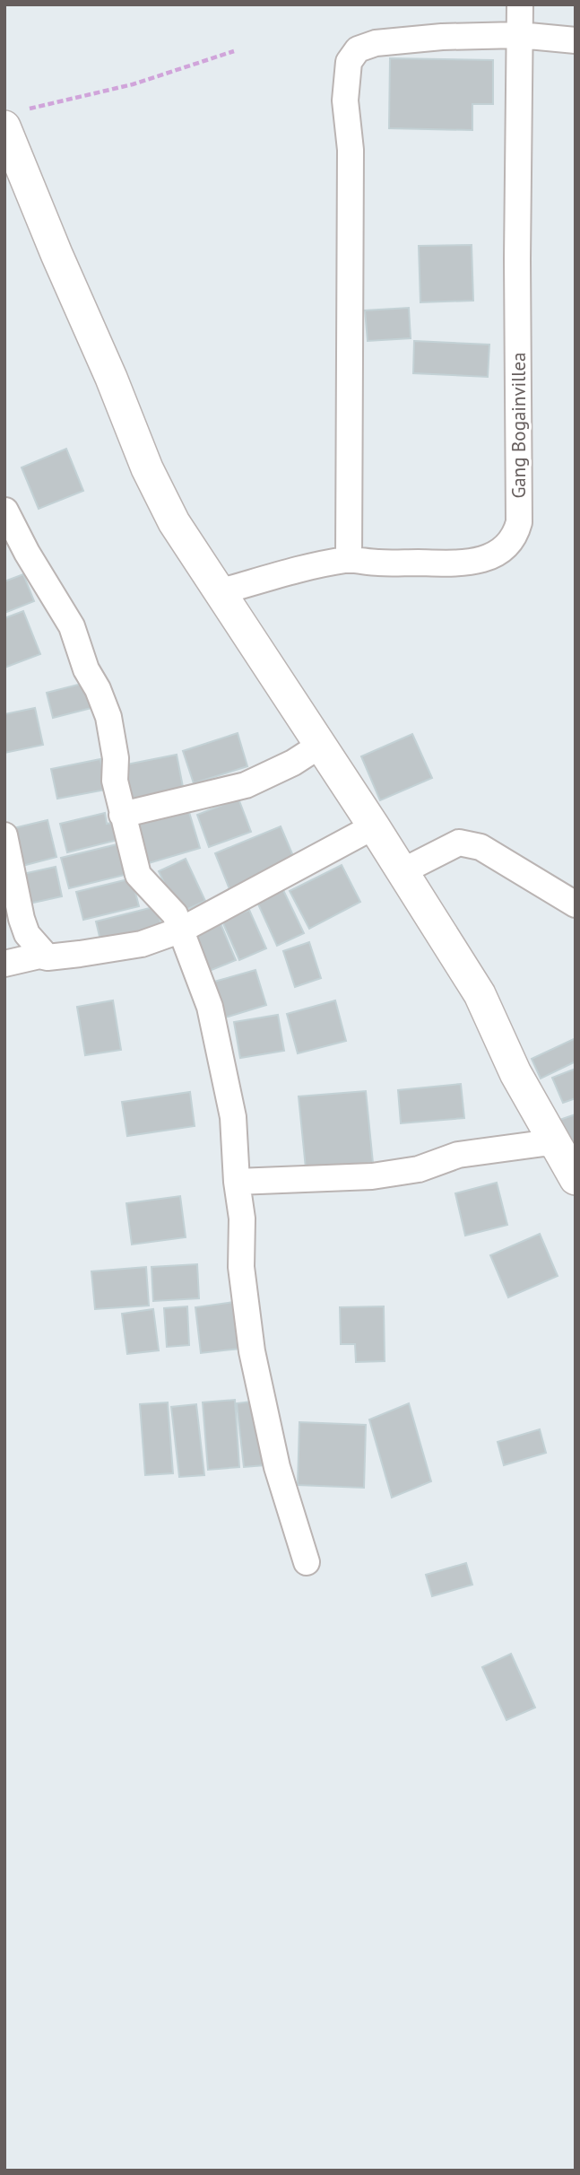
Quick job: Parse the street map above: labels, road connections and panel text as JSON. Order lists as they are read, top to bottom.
{
  "streets": {
    "street": ["Gang Bogainvillea"]
  }
}
